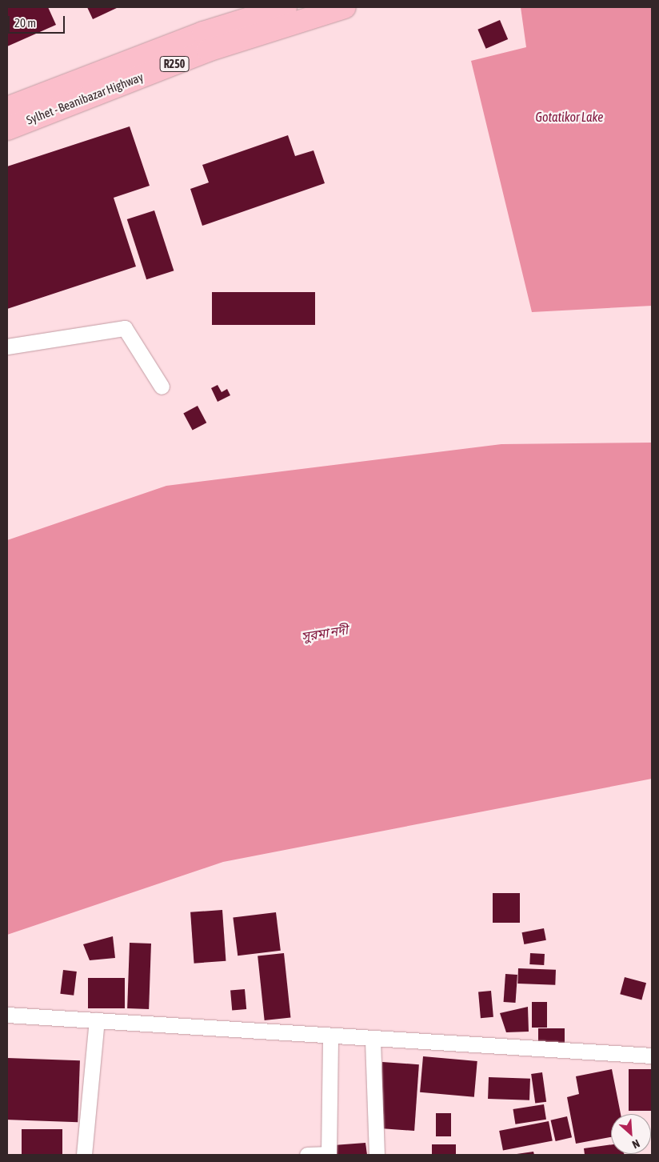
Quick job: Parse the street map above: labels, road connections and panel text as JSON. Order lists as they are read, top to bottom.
{
  "streets": {
    "main road": ["R250", "Sylhet - Beanibazar Highway"]
  },
  "water": ["Gotatikor Lake", "সুরমা নদী"],
  "scale_bar": "20 m",
  "north": "bottom right"
}
